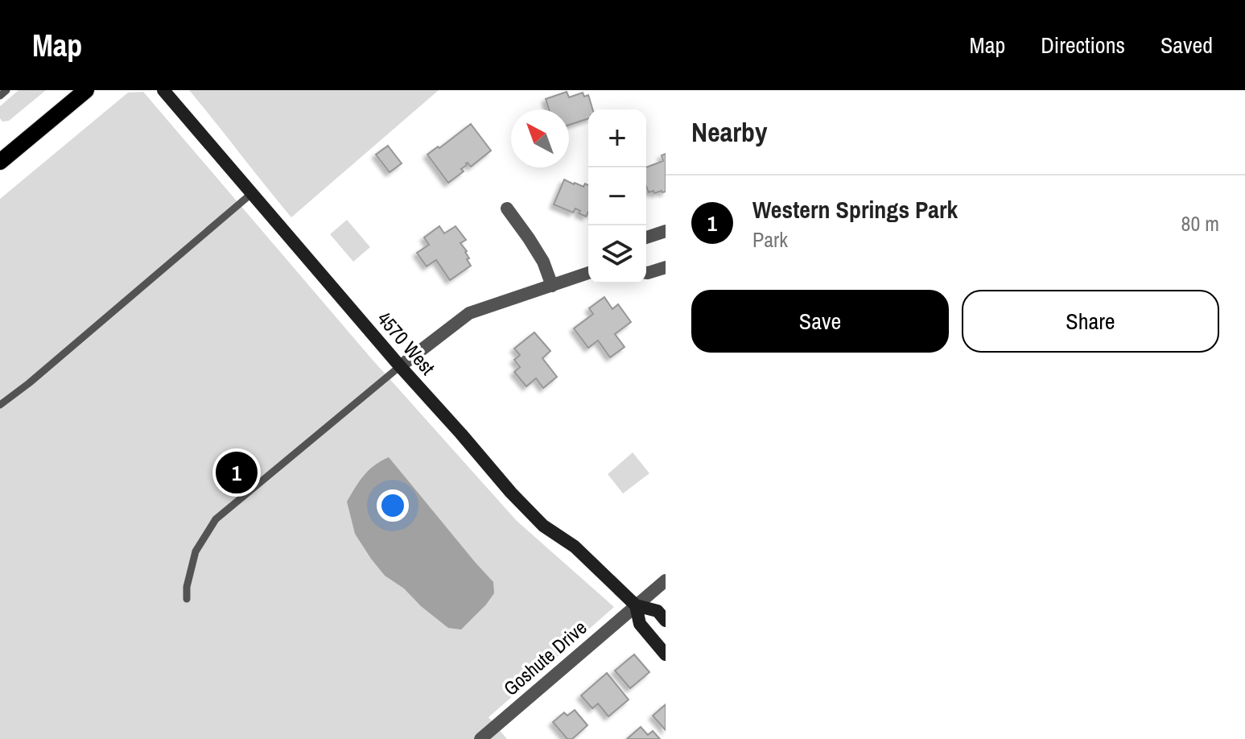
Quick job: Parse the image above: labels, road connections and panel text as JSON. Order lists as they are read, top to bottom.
{
  "streets": {
    "main road": ["4570 West"],
    "street": ["Goshute Drive"]
  },
  "crossings": [
    ["4570 West", "Goshute Drive"]
  ],
  "north": "top left",
  "page": {
    "header": "Map",
    "nav": ["Map", "Directions", "Saved"],
    "heading": "Nearby",
    "map_buttons": ["+", "−"],
    "list": [
      {
        "mark": "1",
        "name": "Western Springs Park",
        "note": "Park",
        "value": "80 m"
      }
    ],
    "buttons": ["Save", "Share"],
    "pins": "1"
  }
}
